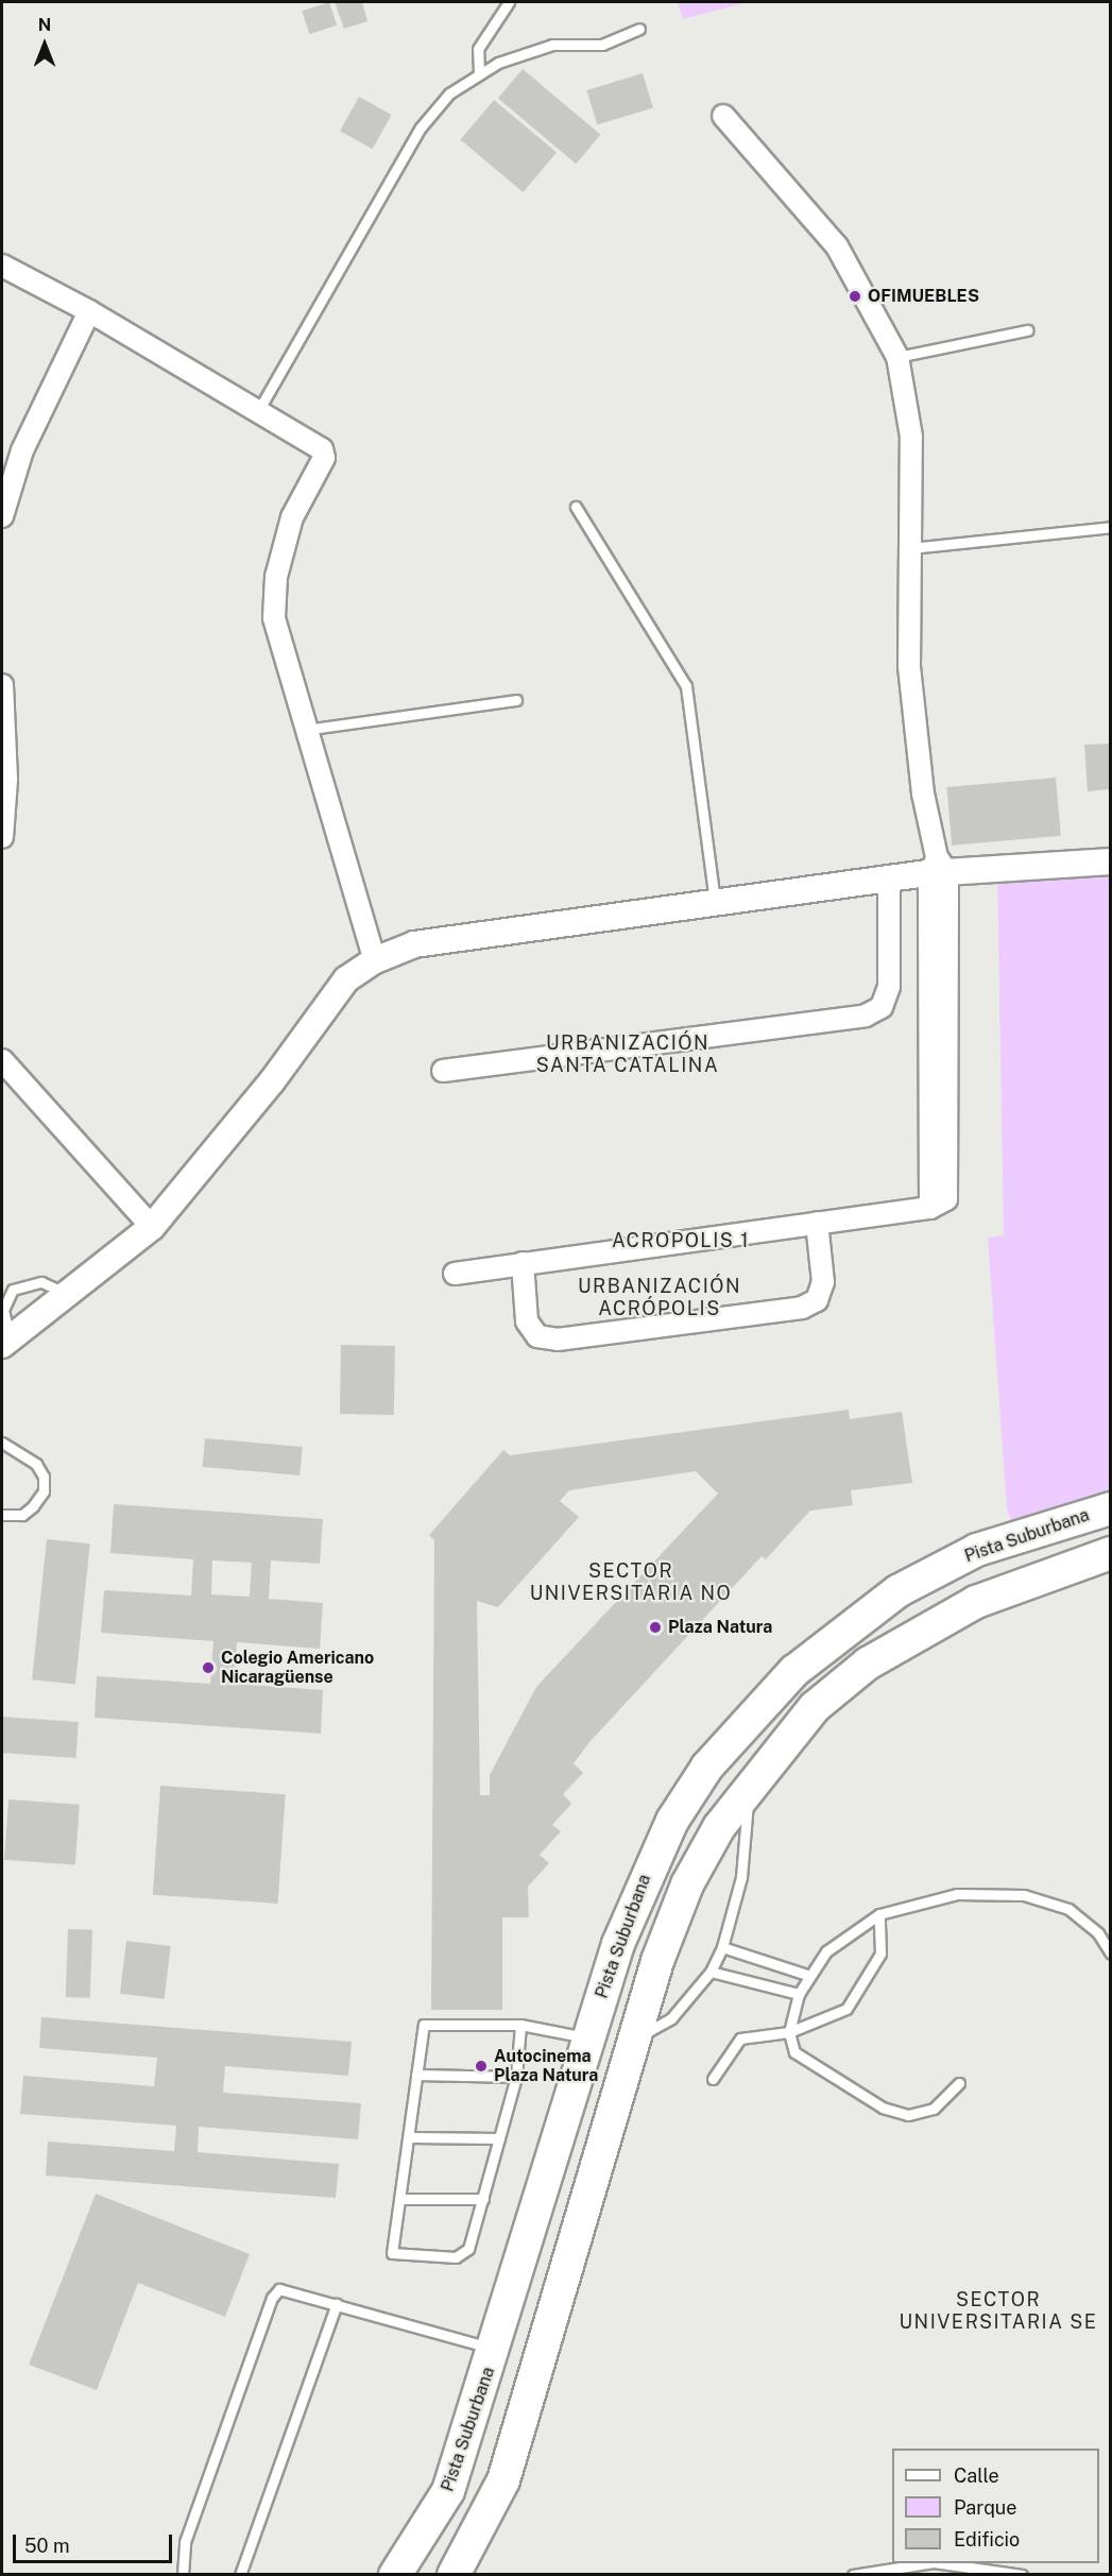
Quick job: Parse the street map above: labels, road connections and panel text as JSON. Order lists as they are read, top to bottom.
{
  "streets": {
    "main road": ["Pista Suburbana"]
  },
  "districts": [
    "URBANIZACIÓN SANTA CATALINA",
    "ACROPOLIS 1",
    "URBANIZACIÓN ACRÓPOLIS",
    "SECTOR UNIVERSITARIA NO",
    "SECTOR UNIVERSITARIA SE"
  ],
  "places": [
    "OFIMUEBLES",
    "Plaza Natura",
    "Colegio Americano Nicaragüense",
    "Autocinema Plaza Natura"
  ],
  "legend": ["Calle", "Parque", "Edificio"],
  "scale_bar": "50 m",
  "north": "top"
}
